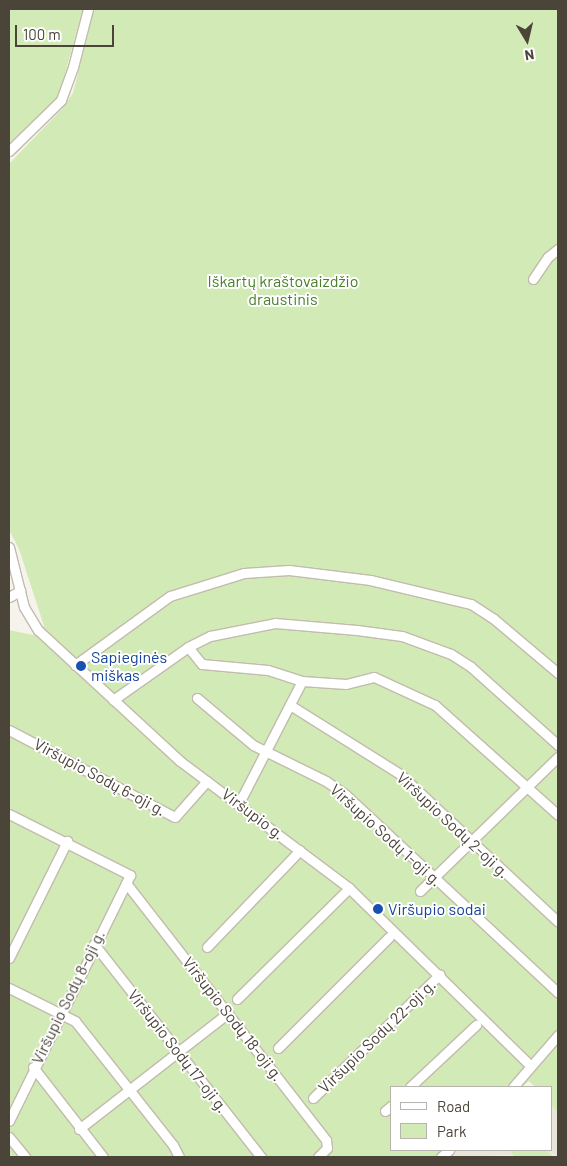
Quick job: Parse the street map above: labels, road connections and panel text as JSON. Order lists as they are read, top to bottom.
{
  "streets": {
    "street": [
      "Viršupio Sodų 6-oji g.",
      "Viršupio g.",
      "Viršupio Sodų 2-oji g.",
      "Viršupio Sodų 1-oji g.",
      "Viršupio Sodų 8-oji g.",
      "Viršupio Sodų 18-oji g.",
      "Viršupio Sodų 22-oji g.",
      "Viršupio Sodų 17-oji g."
    ]
  },
  "crossings": [
    ["Viršupio Sodų 6-oji g.", "Viršupio g."],
    ["Viršupio g.", "Viršupio Sodų 22-oji g."],
    ["Viršupio Sodų 8-oji g.", "Viršupio Sodų 18-oji g."],
    ["Viršupio Sodų 8-oji g.", "Viršupio Sodų 17-oji g."]
  ],
  "parks": ["Iškartų kraštovaizdžio draustinis"],
  "places": ["Sapieginės miškas", "Viršupio sodai"],
  "legend": ["Road", "Park"],
  "scale_bar": "100 m",
  "north": "bottom"
}
